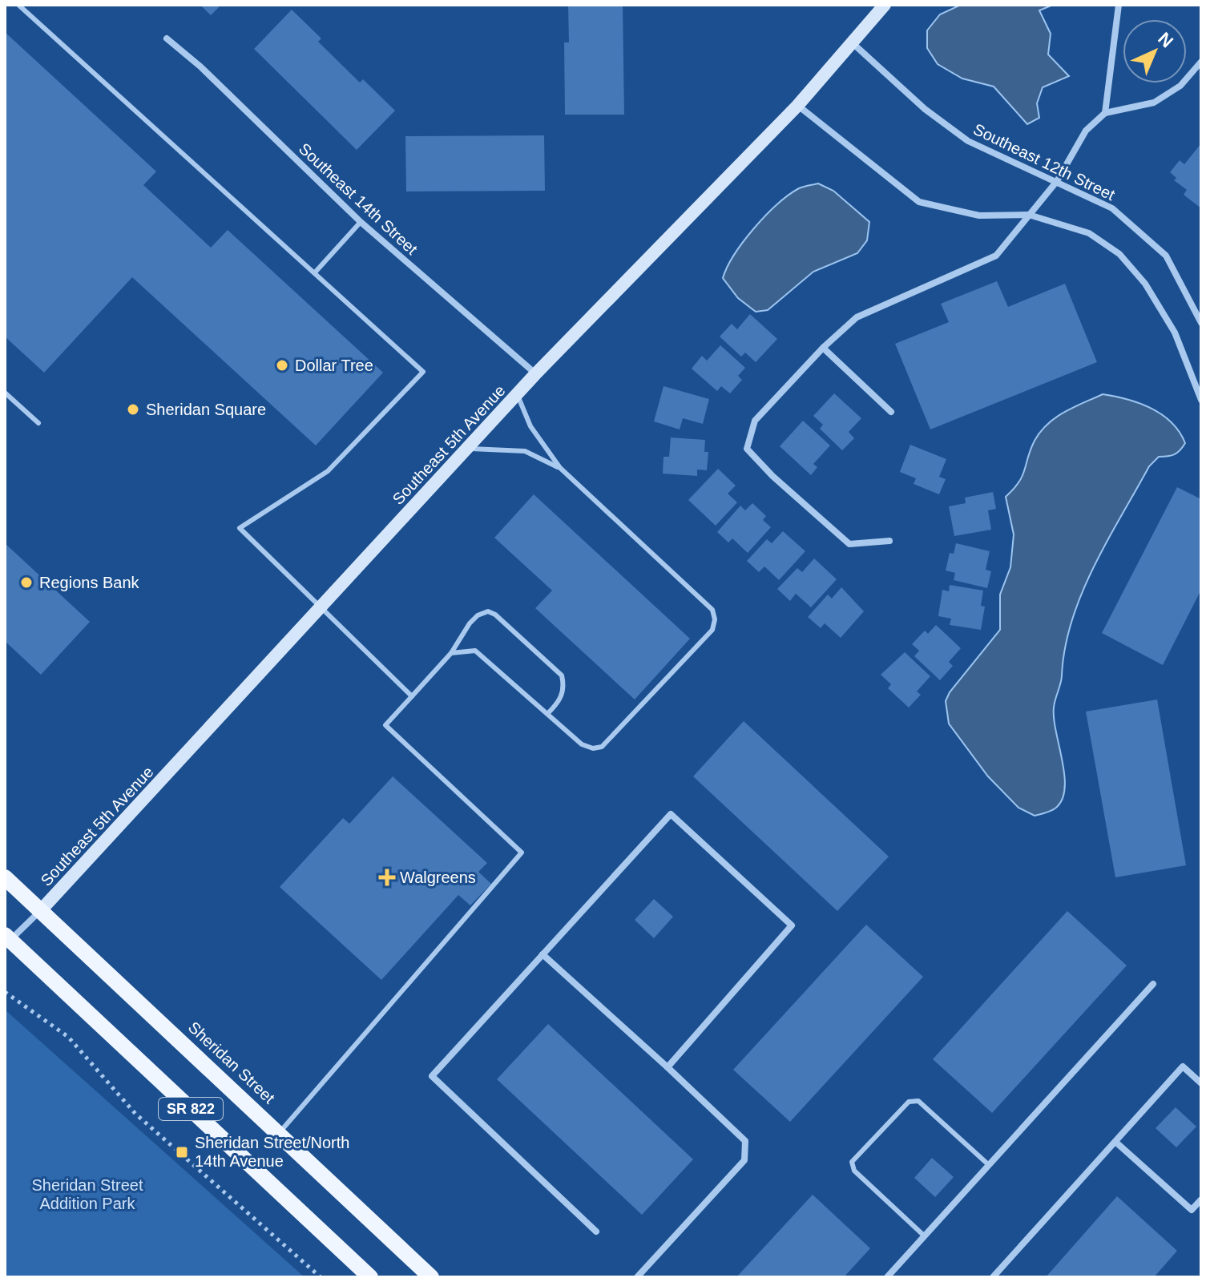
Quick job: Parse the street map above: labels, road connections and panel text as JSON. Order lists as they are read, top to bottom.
{
  "streets": {
    "main road": ["Sheridan Street", "SR 822"],
    "street": ["Southeast 12th Street", "Southeast 14th Street", "Southeast 5th Avenue"]
  },
  "crossings": [
    ["Southeast 12th Street", "Southeast 5th Avenue"],
    ["Southeast 14th Street", "Southeast 5th Avenue"],
    ["Southeast 5th Avenue", "Sheridan Street"]
  ],
  "parks": ["Sheridan Street Addition Park"],
  "places": {
    "other": ["Dollar Tree", "Sheridan Square", "Regions Bank"],
    "health": ["Walgreens"],
    "transit": ["Sheridan Street/North 14th Avenue"]
  },
  "north": "top right"
}
